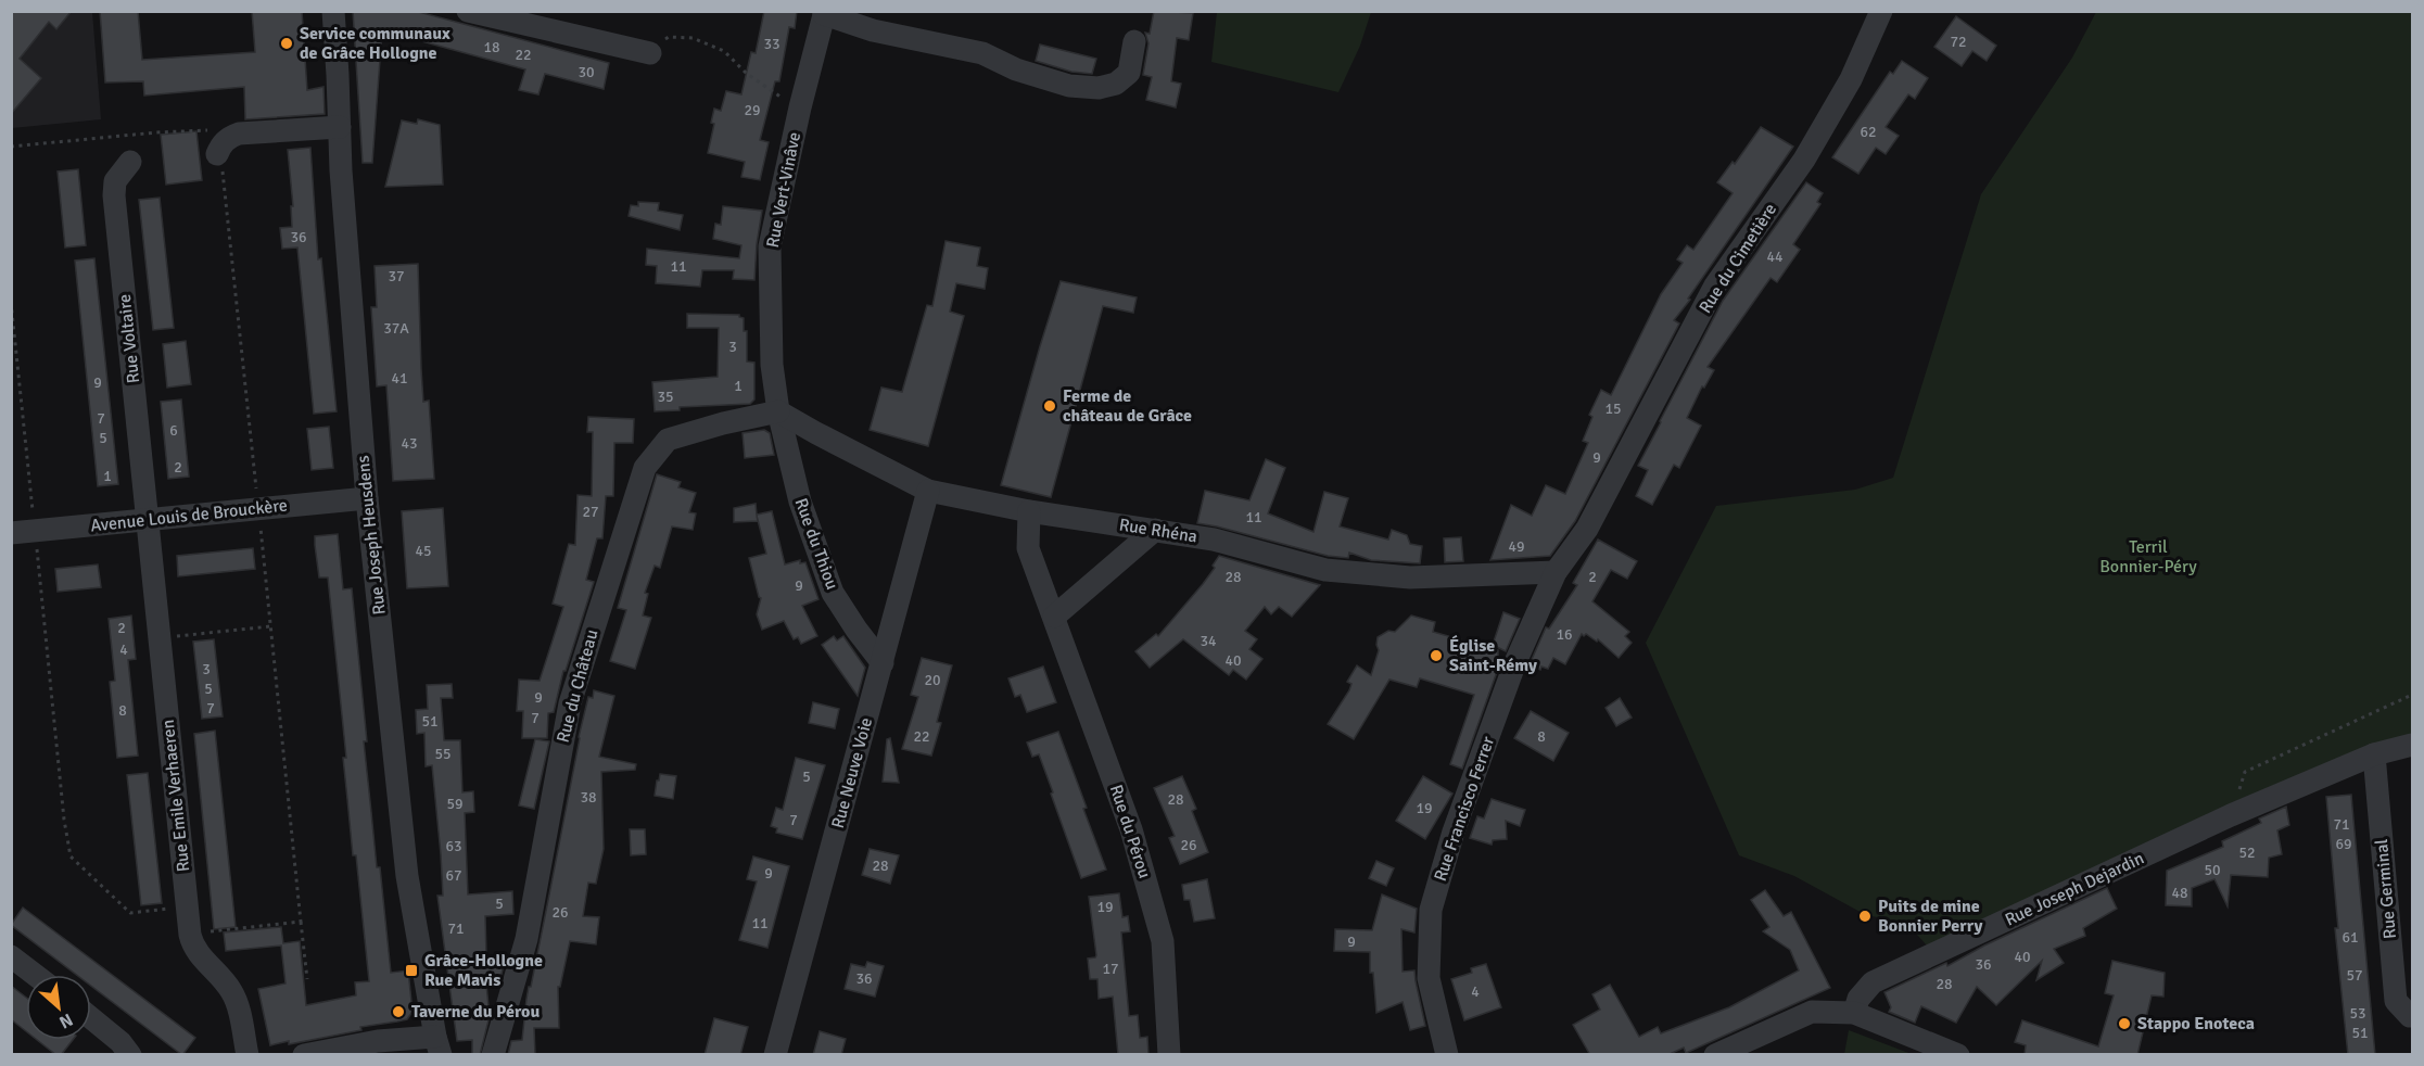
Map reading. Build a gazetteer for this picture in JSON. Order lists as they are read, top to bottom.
{
  "streets": {
    "street": [
      "Rue Vert-Vinâve",
      "Rue du Cimetière",
      "Rue Voltaire",
      "Avenue Louis de Brouckère",
      "Rue Rhéna",
      "Rue Joseph Heusdens",
      "Rue du Thiou",
      "Rue du Château",
      "Rue Neuve Voie",
      "Rue Emile Verhaeren",
      "Rue Francisco Ferrer",
      "Rue du Pérou",
      "Rue Joseph Dejardin",
      "Rue Germinal"
    ]
  },
  "crossings": [
    ["Rue Vert-Vinâve", "Rue Rhéna"],
    ["Rue Vert-Vinâve", "Rue du Thiou"],
    ["Rue Vert-Vinâve", "Rue du Château"],
    ["Rue du Cimetière", "Rue Rhéna"],
    ["Rue du Cimetière", "Rue Francisco Ferrer"],
    ["Rue Voltaire", "Avenue Louis de Brouckère"],
    ["Rue Voltaire", "Rue Emile Verhaeren"],
    ["Avenue Louis de Brouckère", "Rue Joseph Heusdens"],
    ["Avenue Louis de Brouckère", "Rue Emile Verhaeren"],
    ["Rue Rhéna", "Rue du Thiou"],
    ["Rue Rhéna", "Rue du Château"],
    ["Rue Rhéna", "Rue Neuve Voie"],
    ["Rue Rhéna", "Rue Francisco Ferrer"],
    ["Rue Rhéna", "Rue du Pérou"],
    ["Rue du Thiou", "Rue du Château"],
    ["Rue du Thiou", "Rue Neuve Voie"],
    ["Rue Joseph Dejardin", "Rue Germinal"]
  ],
  "parks": ["Terril Bonnier-Péry"],
  "places": {
    "other": [
      "Service communaux de Grâce Hollogne",
      "Ferme de château de Grâce",
      "Église Saint-Rémy",
      "Puits de mine Bonnier Perry",
      "Taverne du Pérou",
      "Stappo Enoteca"
    ],
    "transit": ["Grâce-Hollogne Rue Mavis"]
  },
  "house_numbers": [
    "72",
    "33",
    "18",
    "22",
    "30",
    "29",
    "62",
    "36",
    "44",
    "11",
    "37",
    "37A",
    "3",
    "41",
    "9",
    "1",
    "35",
    "15",
    "7",
    "6",
    "5",
    "43",
    "9",
    "2",
    "1",
    "27",
    "11",
    "49",
    "45",
    "28",
    "2",
    "9",
    "2",
    "16",
    "34",
    "4",
    "40",
    "3",
    "20",
    "5",
    "9",
    "7",
    "8",
    "7",
    "51",
    "22",
    "8",
    "55",
    "5",
    "38",
    "28",
    "59",
    "19",
    "7",
    "71",
    "69",
    "26",
    "63",
    "52",
    "28",
    "50",
    "9",
    "67",
    "48",
    "5",
    "19",
    "26",
    "11",
    "71",
    "61",
    "9",
    "40",
    "36",
    "17",
    "57",
    "36",
    "28",
    "4",
    "53",
    "51"
  ],
  "north": "bottom right"
}
